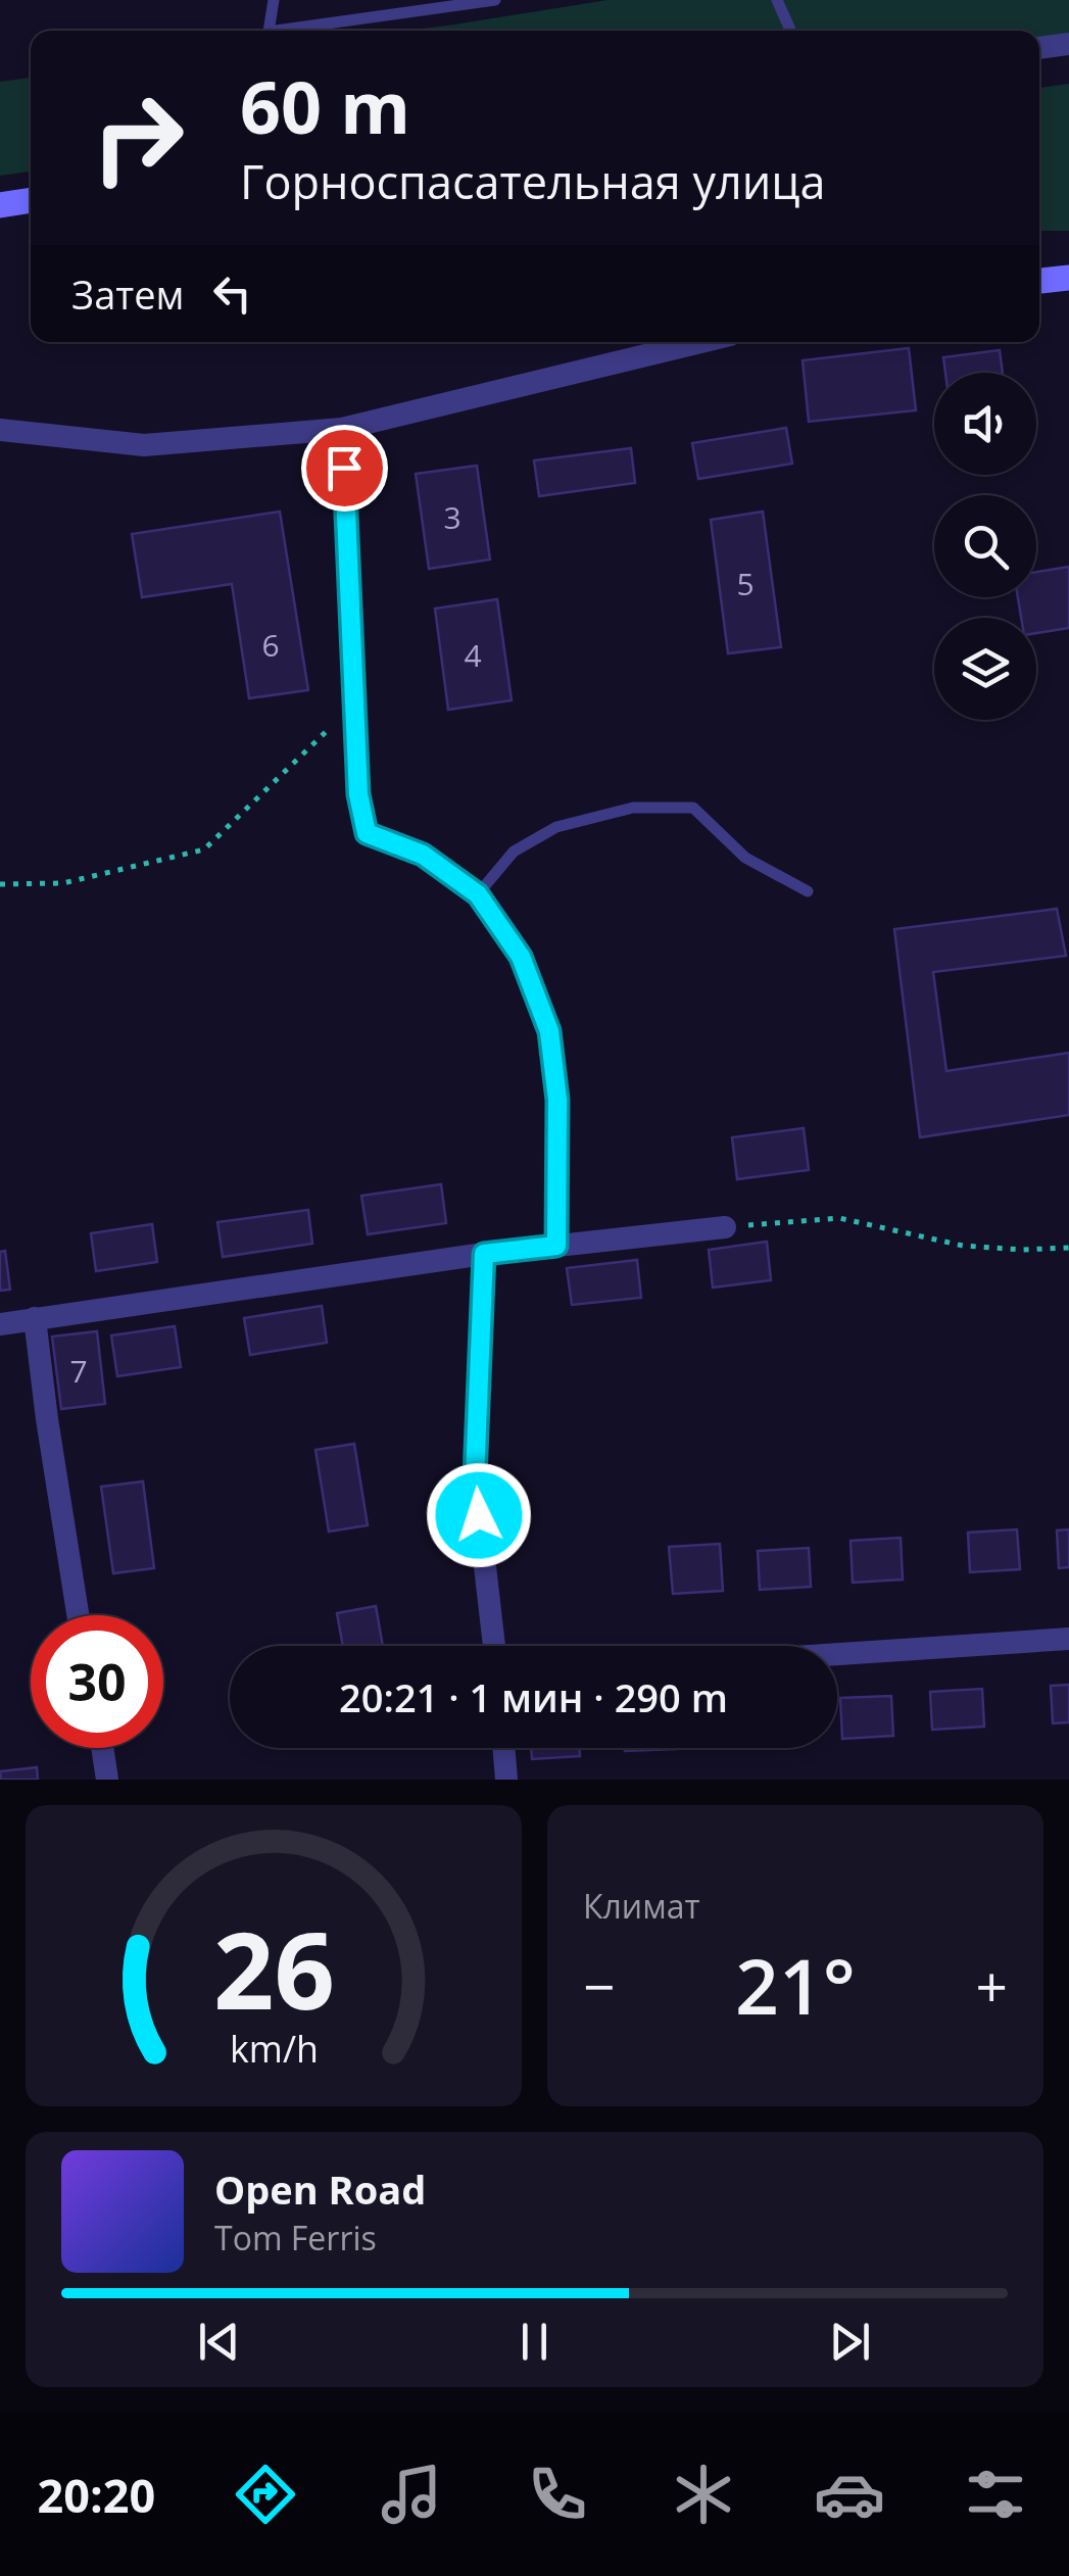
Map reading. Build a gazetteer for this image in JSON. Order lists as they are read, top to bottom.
{
  "house_numbers": [
    "3",
    "5",
    "6",
    "4",
    "7"
  ],
  "page": {
    "turn": ["60 m", "Горноспасательная улица"],
    "then": "Затем",
    "limit": "30",
    "trip": "20:21 · 1 мин · 290 m",
    "tile": "Климат",
    "heat": ["−", "21°", "+"],
    "song": ["Open Road", "Tom Ferris"],
    "tabs": "20:20",
    "gauge": ["26", "km/h"]
  }
}
